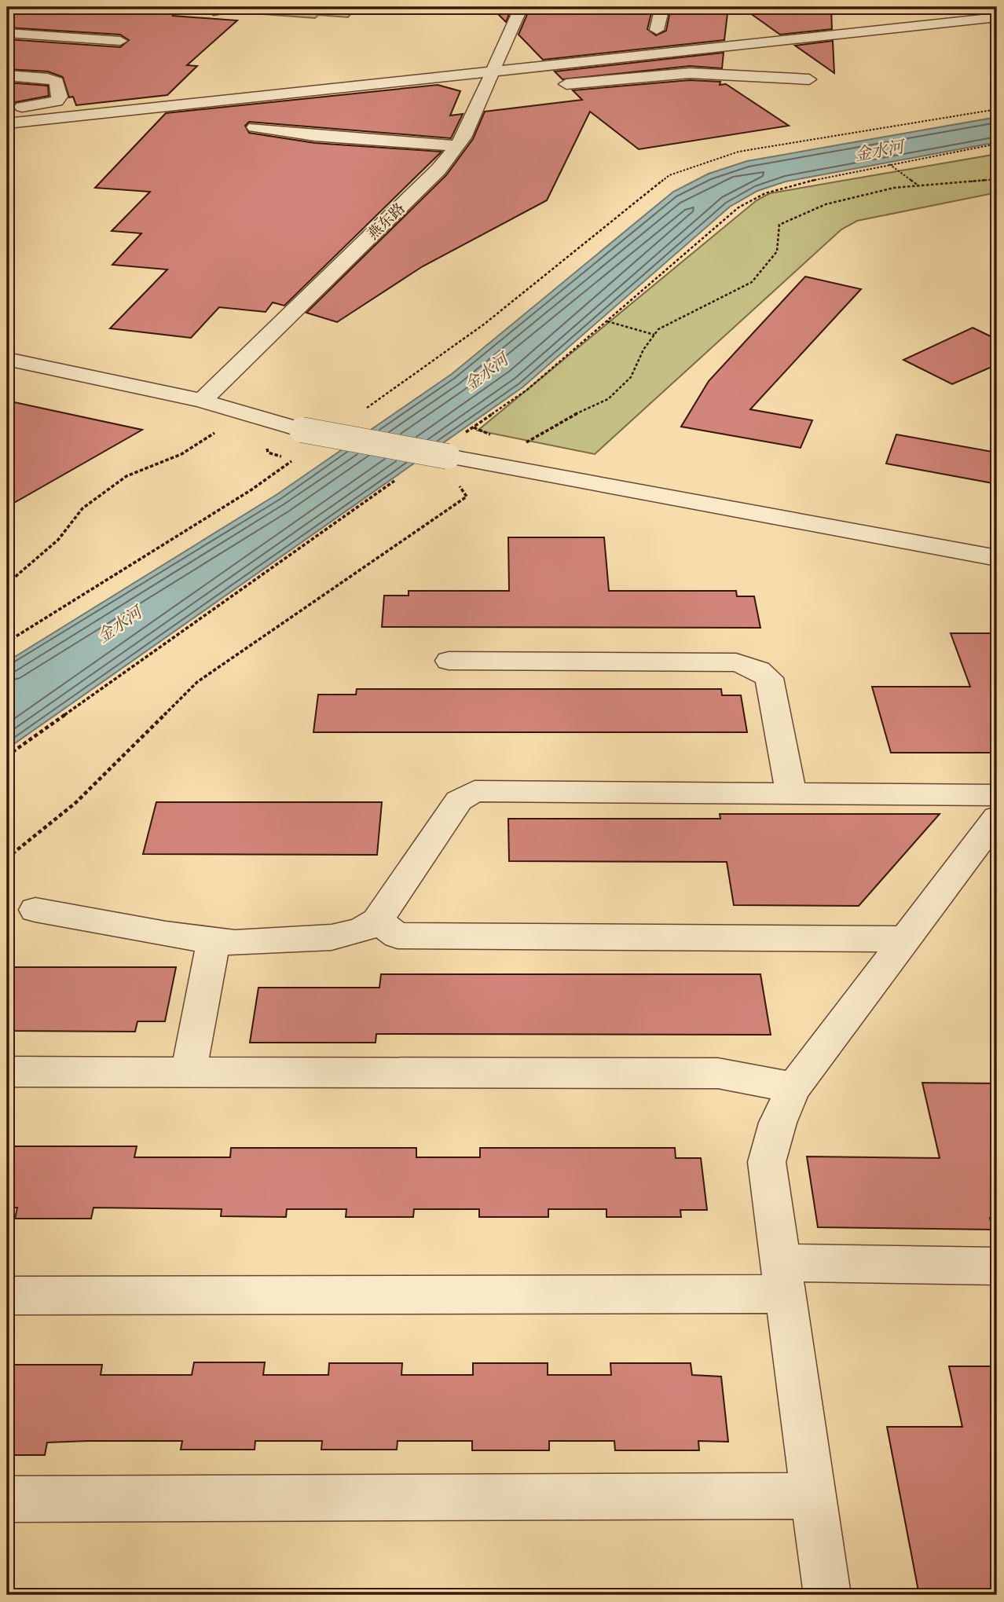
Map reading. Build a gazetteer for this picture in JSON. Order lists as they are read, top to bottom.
{
  "streets": {
    "street": ["燕东路"]
  },
  "water": ["金水河"]
}
